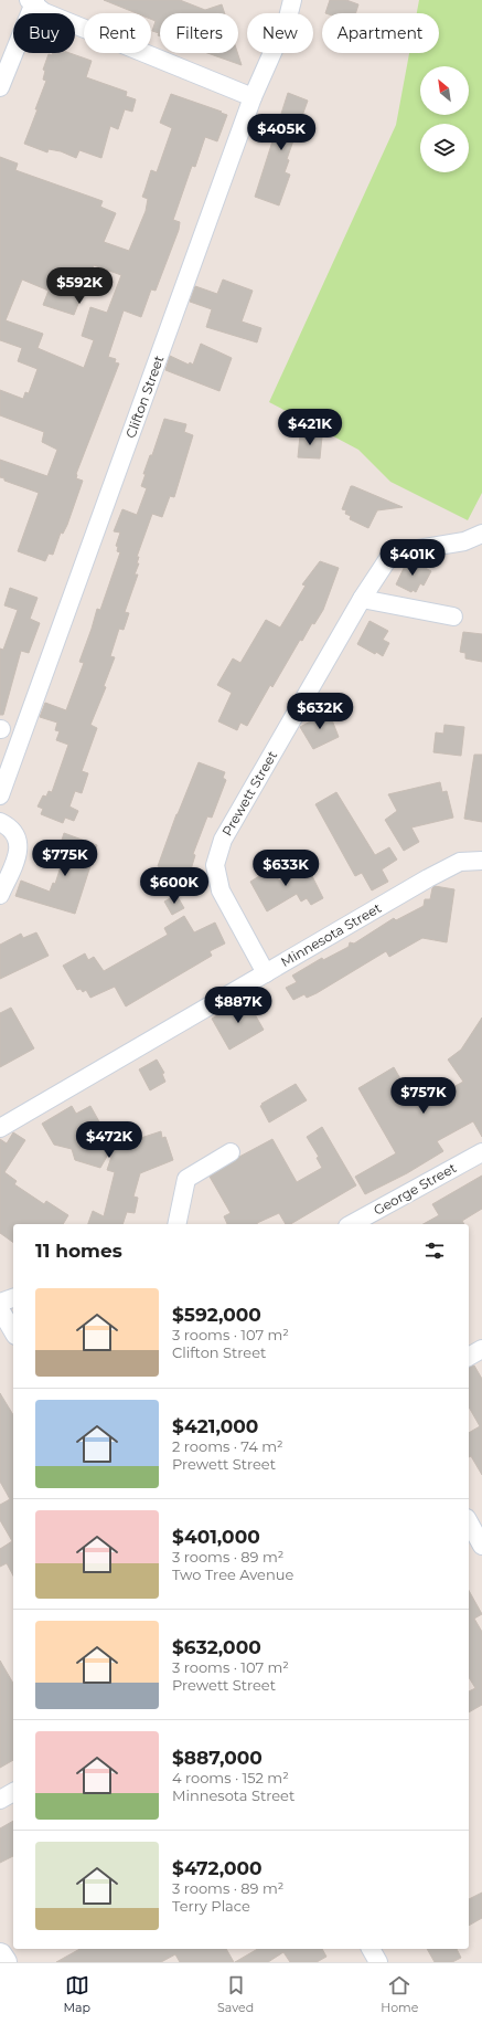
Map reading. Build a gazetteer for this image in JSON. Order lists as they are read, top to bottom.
{
  "streets": {
    "street": [
      "Clifton Street",
      "Prewett Street",
      "Minnesota Street",
      "George Street"
    ]
  },
  "crossings": [
    ["Prewett Street", "Minnesota Street"]
  ],
  "north": "top left",
  "page": {
    "chip": [
      "Buy",
      "Rent",
      "Filters",
      "New",
      "Apartment"
    ],
    "price": [
      "$405K",
      "$592K",
      "$421K",
      "$401K",
      "$632K",
      "$775K",
      "$633K",
      "$600K",
      "$887K",
      "$757K",
      "$472K"
    ],
    "heading": "11 homes",
    "list": [
      {
        "name": "$592,000",
        "note": "3 rooms · 107 m² · Clifton Street"
      },
      {
        "name": "$421,000",
        "note": "2 rooms · 74 m² · Prewett Street"
      },
      {
        "name": "$401,000",
        "note": "3 rooms · 89 m² · Two Tree Avenue"
      },
      {
        "name": "$632,000",
        "note": "3 rooms · 107 m² · Prewett Street"
      },
      {
        "name": "$887,000",
        "note": "4 rooms · 152 m² · Minnesota Street"
      },
      {
        "name": "$472,000",
        "note": "3 rooms · 89 m² · Terry Place"
      }
    ],
    "tabs": ["Map", "Saved", "Home"]
  }
}
